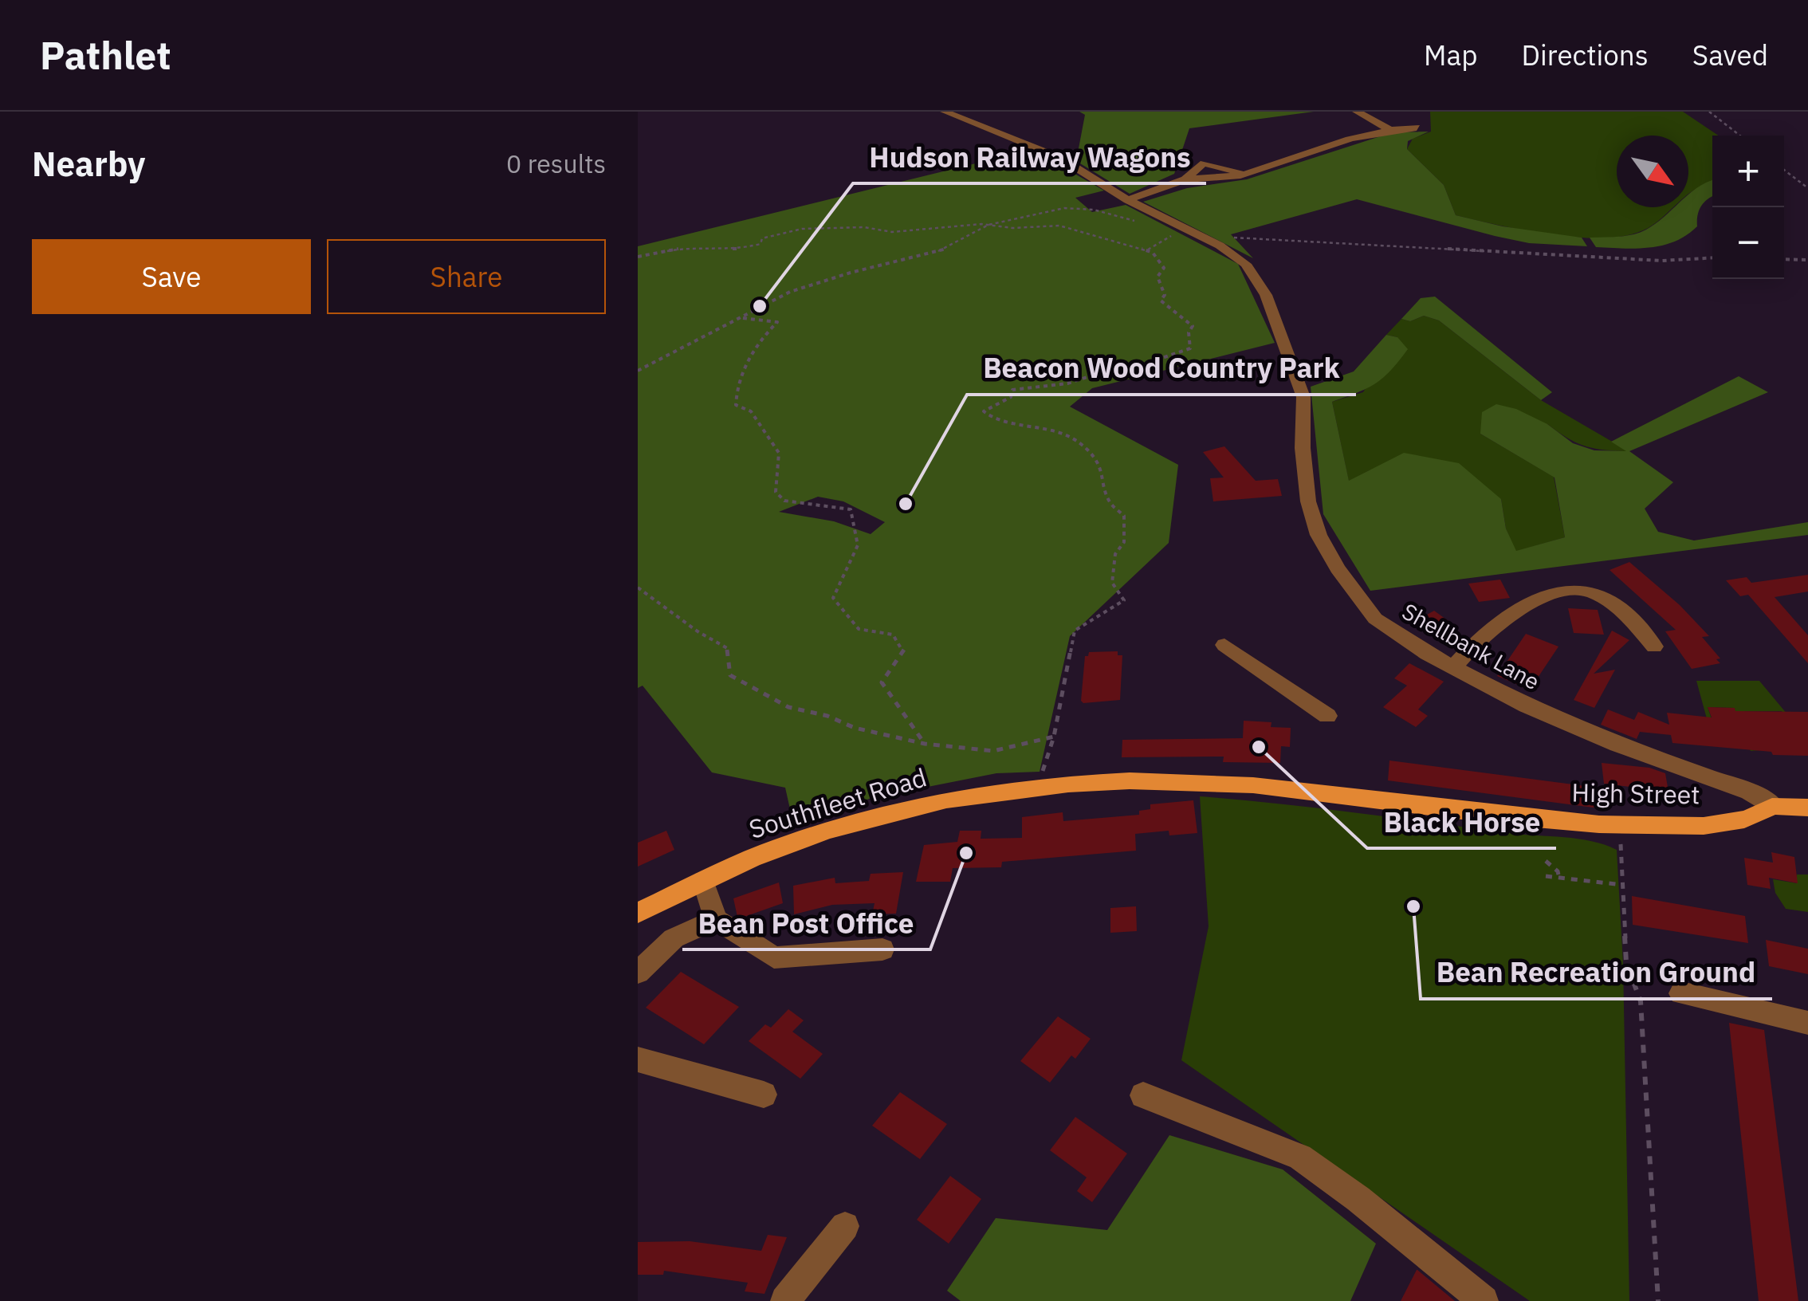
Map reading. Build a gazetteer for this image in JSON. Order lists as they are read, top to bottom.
{
  "streets": {
    "main road": ["High Street", "Southfleet Road"],
    "street": ["Shellbank Lane"]
  },
  "crossings": [
    ["Shellbank Lane", "High Street"],
    ["High Street", "Southfleet Road"]
  ],
  "places": [
    "Hudson Railway Wagons",
    "Beacon Wood Country Park",
    "Black Horse",
    "Bean Post Office",
    "Bean Recreation Ground"
  ],
  "north": "bottom right",
  "page": {
    "header": "Pathlet",
    "nav": ["Map", "Directions", "Saved"],
    "heading": ["Nearby", "0 results"],
    "map_buttons": ["+", "−"],
    "buttons": ["Save", "Share"]
  }
}
